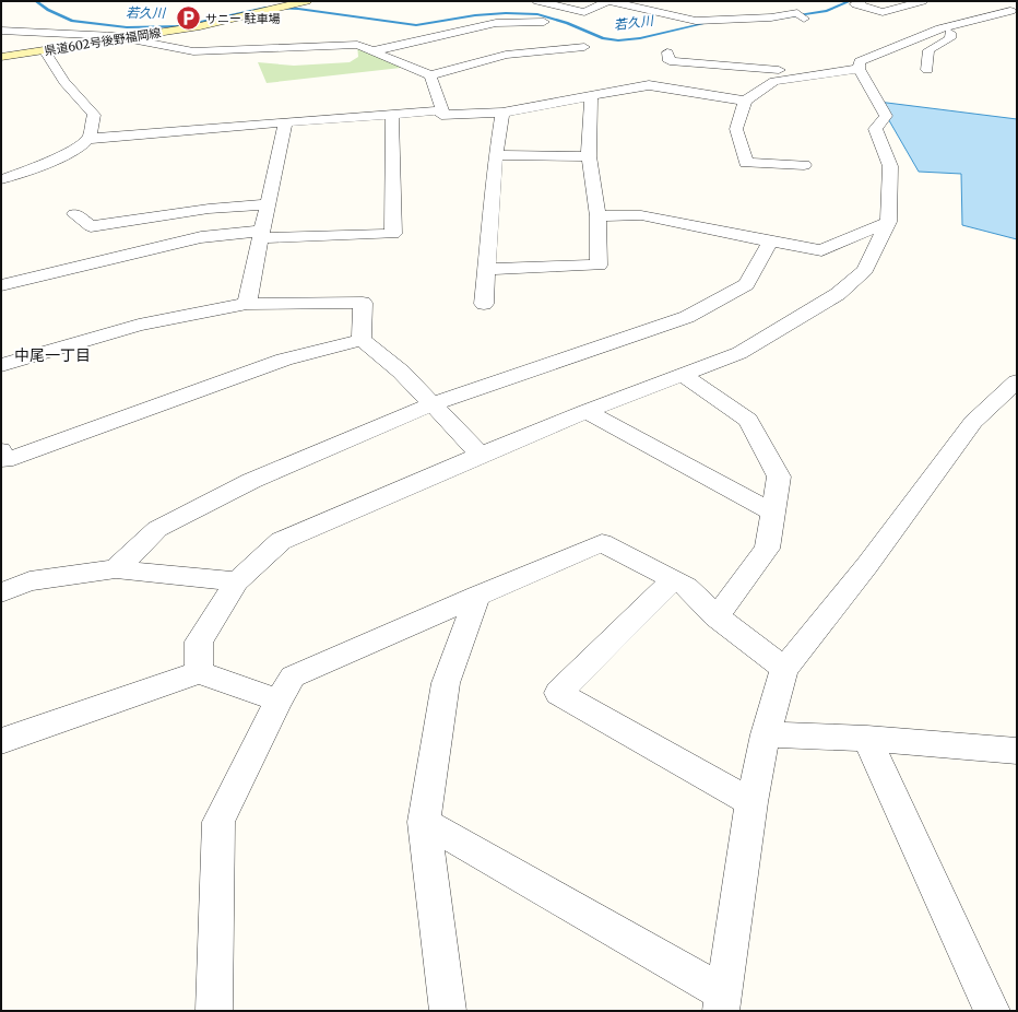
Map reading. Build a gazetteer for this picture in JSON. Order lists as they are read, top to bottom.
{
  "streets": {
    "main road": ["県道602号後野福岡線"]
  },
  "districts": ["中尾一丁目"],
  "water": ["若久川"],
  "places": {
    "parking": ["サニー 駐車場"]
  }
}
